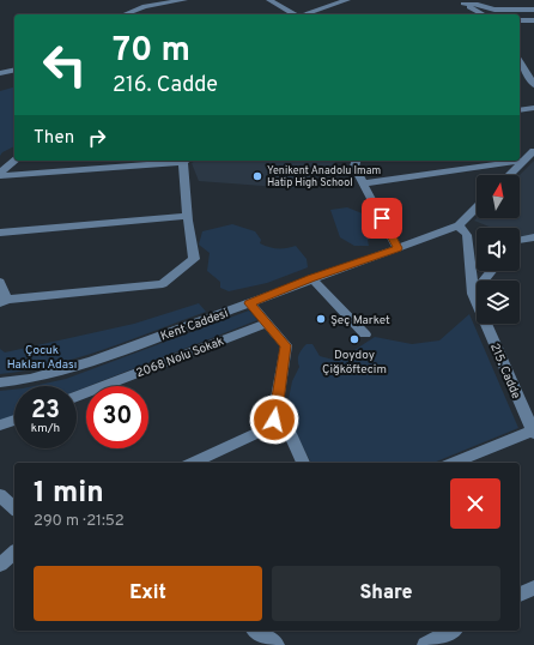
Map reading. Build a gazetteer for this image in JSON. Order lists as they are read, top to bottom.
{
  "streets": {
    "street": ["Kent Caddesi", "2068 Nolu Sokak", "215. Cadde"]
  },
  "crossings": [
    ["Kent Caddesi", "215. Cadde"]
  ],
  "parks": ["Çocuk Hakları Adası"],
  "places": ["Yenikent Anadolu Imam Hatip High School", "Şeç Market", "Doydoy Çiğköftecim"],
  "north": "top",
  "page": {
    "turn": ["70 m", "216. Cadde"],
    "then": "Then",
    "speed": "23 km/h",
    "limit": "30",
    "heading": ["1 min", "290 m · 21:52"],
    "buttons": ["Exit", "Share"]
  }
}
